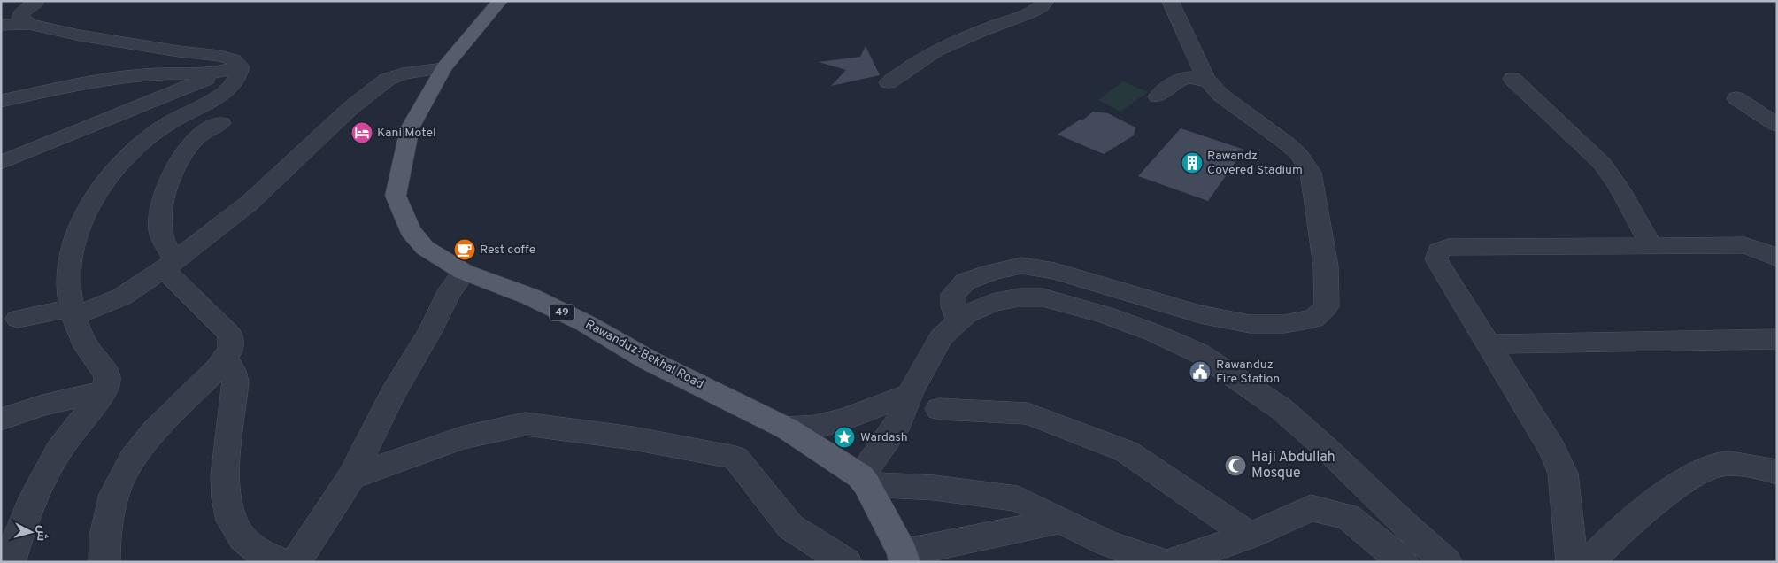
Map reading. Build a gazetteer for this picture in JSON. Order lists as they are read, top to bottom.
{
  "streets": {
    "main road": ["49", "Rawanduz-Bekhal Road"]
  },
  "places": {
    "hotel": ["Kani Motel"],
    "building": ["Rawandz Covered Stadium"],
    "cafe": ["Rest coffe"],
    "public building": ["Rawanduz Fire Station"],
    "place": ["Wardash"],
    "mosque": ["Haji Abdullah Mosque"]
  },
  "north": "right"
}
